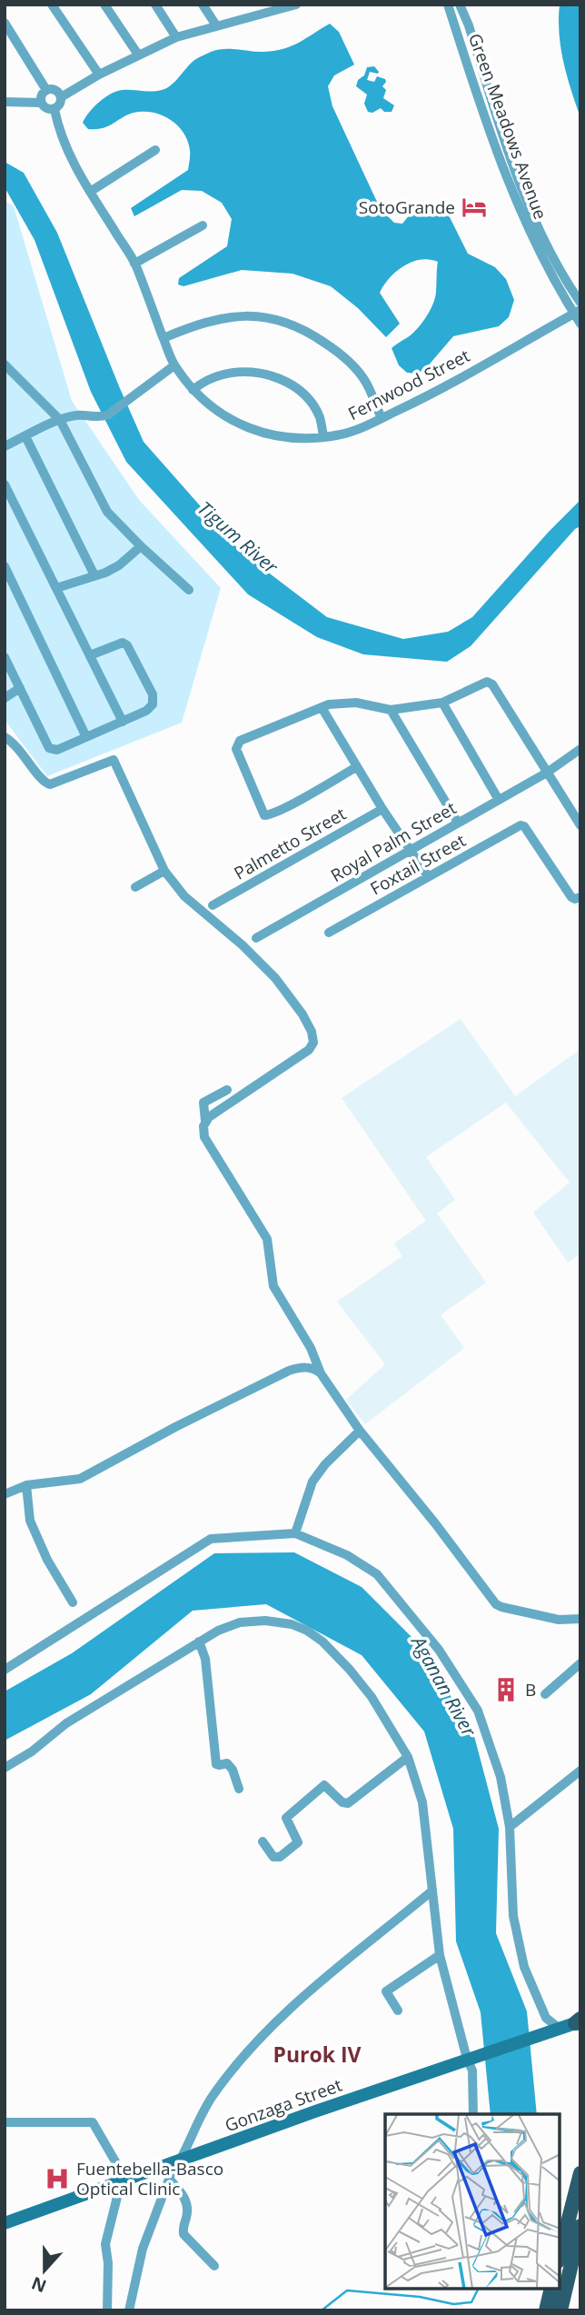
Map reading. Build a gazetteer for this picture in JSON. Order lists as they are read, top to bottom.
{
  "streets": {
    "main road": ["Gonzaga Street"],
    "street": [
      "Green Meadows Avenue",
      "Fernwood Street",
      "Royal Palm Street",
      "Palmetto Street",
      "Foxtail Street"
    ]
  },
  "crossings": [
    ["Green Meadows Avenue", "Fernwood Street"]
  ],
  "districts": ["Purok IV"],
  "water": ["Tigum River", "Aganan River"],
  "places": {
    "hotel": ["SotoGrande"],
    "building": ["B"],
    "hospital": ["Fuentebella-Basco Optical Clinic"]
  },
  "north": "bottom"
}
